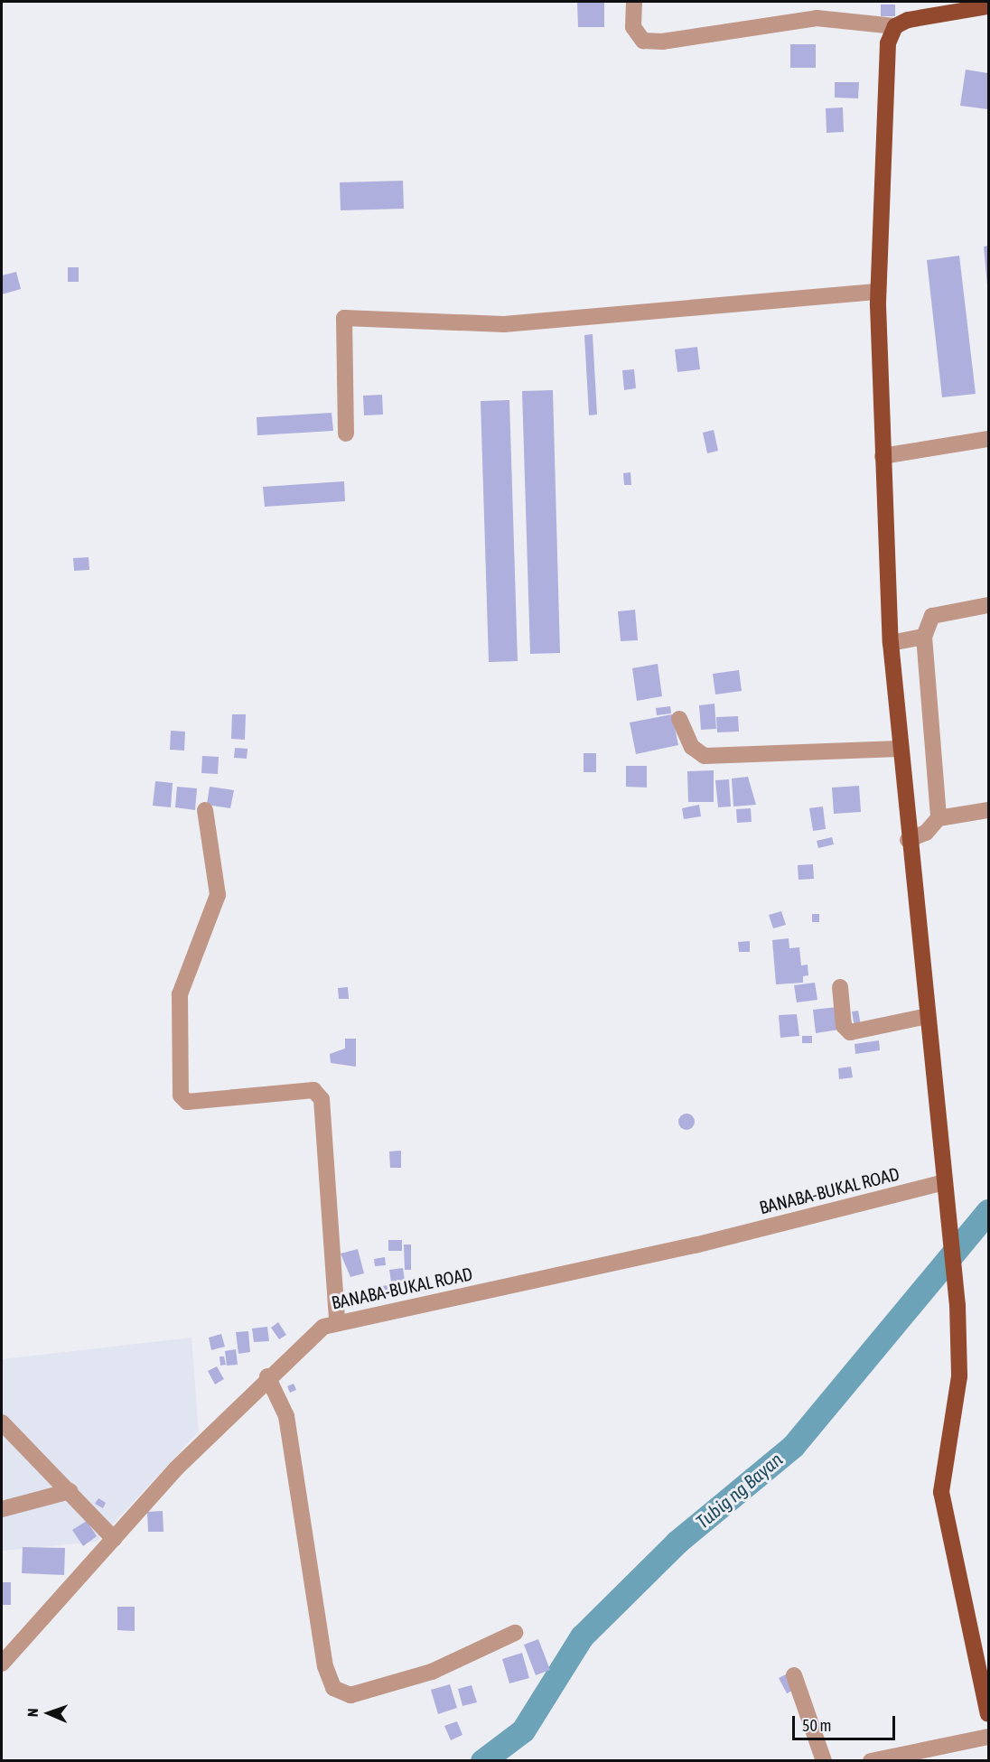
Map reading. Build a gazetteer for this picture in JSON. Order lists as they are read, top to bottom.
{
  "streets": {
    "street": ["BANABA-BUKAL ROAD"]
  },
  "water": ["Tubig ng Bayan"],
  "scale_bar": "50 m",
  "north": "left"
}
